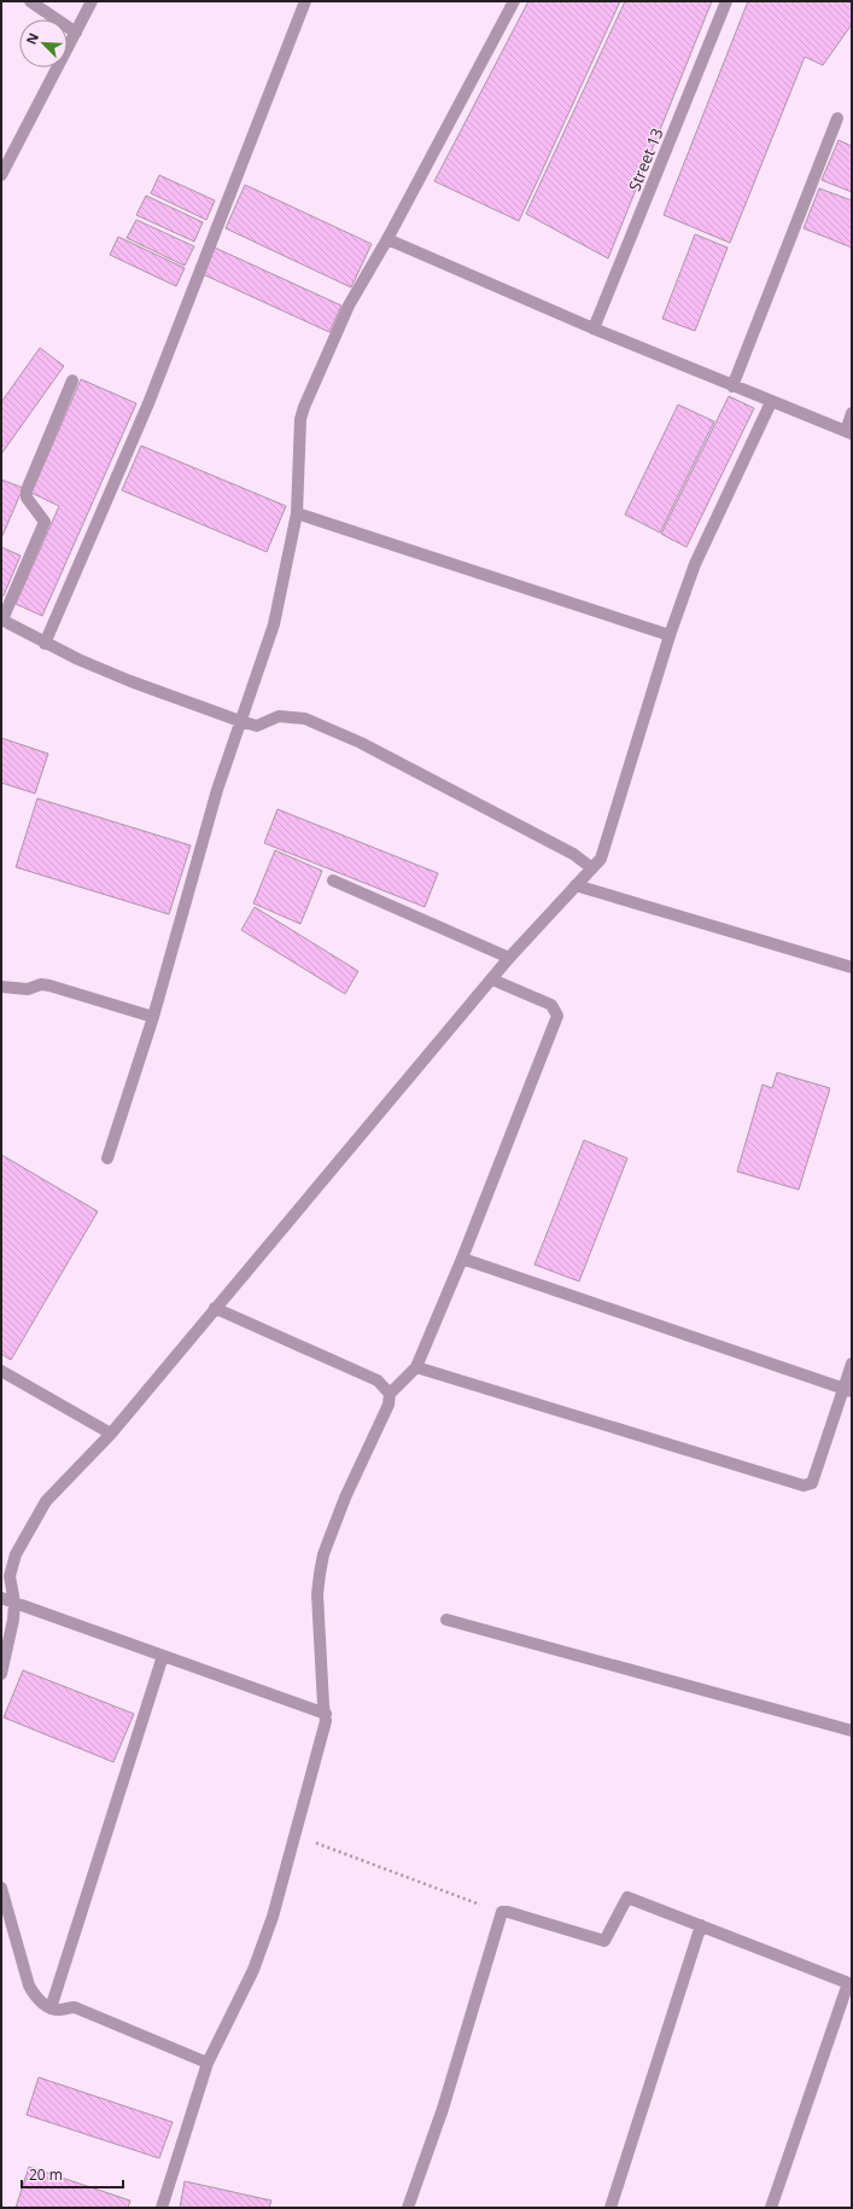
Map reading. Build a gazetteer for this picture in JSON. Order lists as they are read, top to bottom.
{
  "streets": {
    "street": ["Street 13"]
  },
  "scale_bar": "20 m",
  "north": "top left"
}
